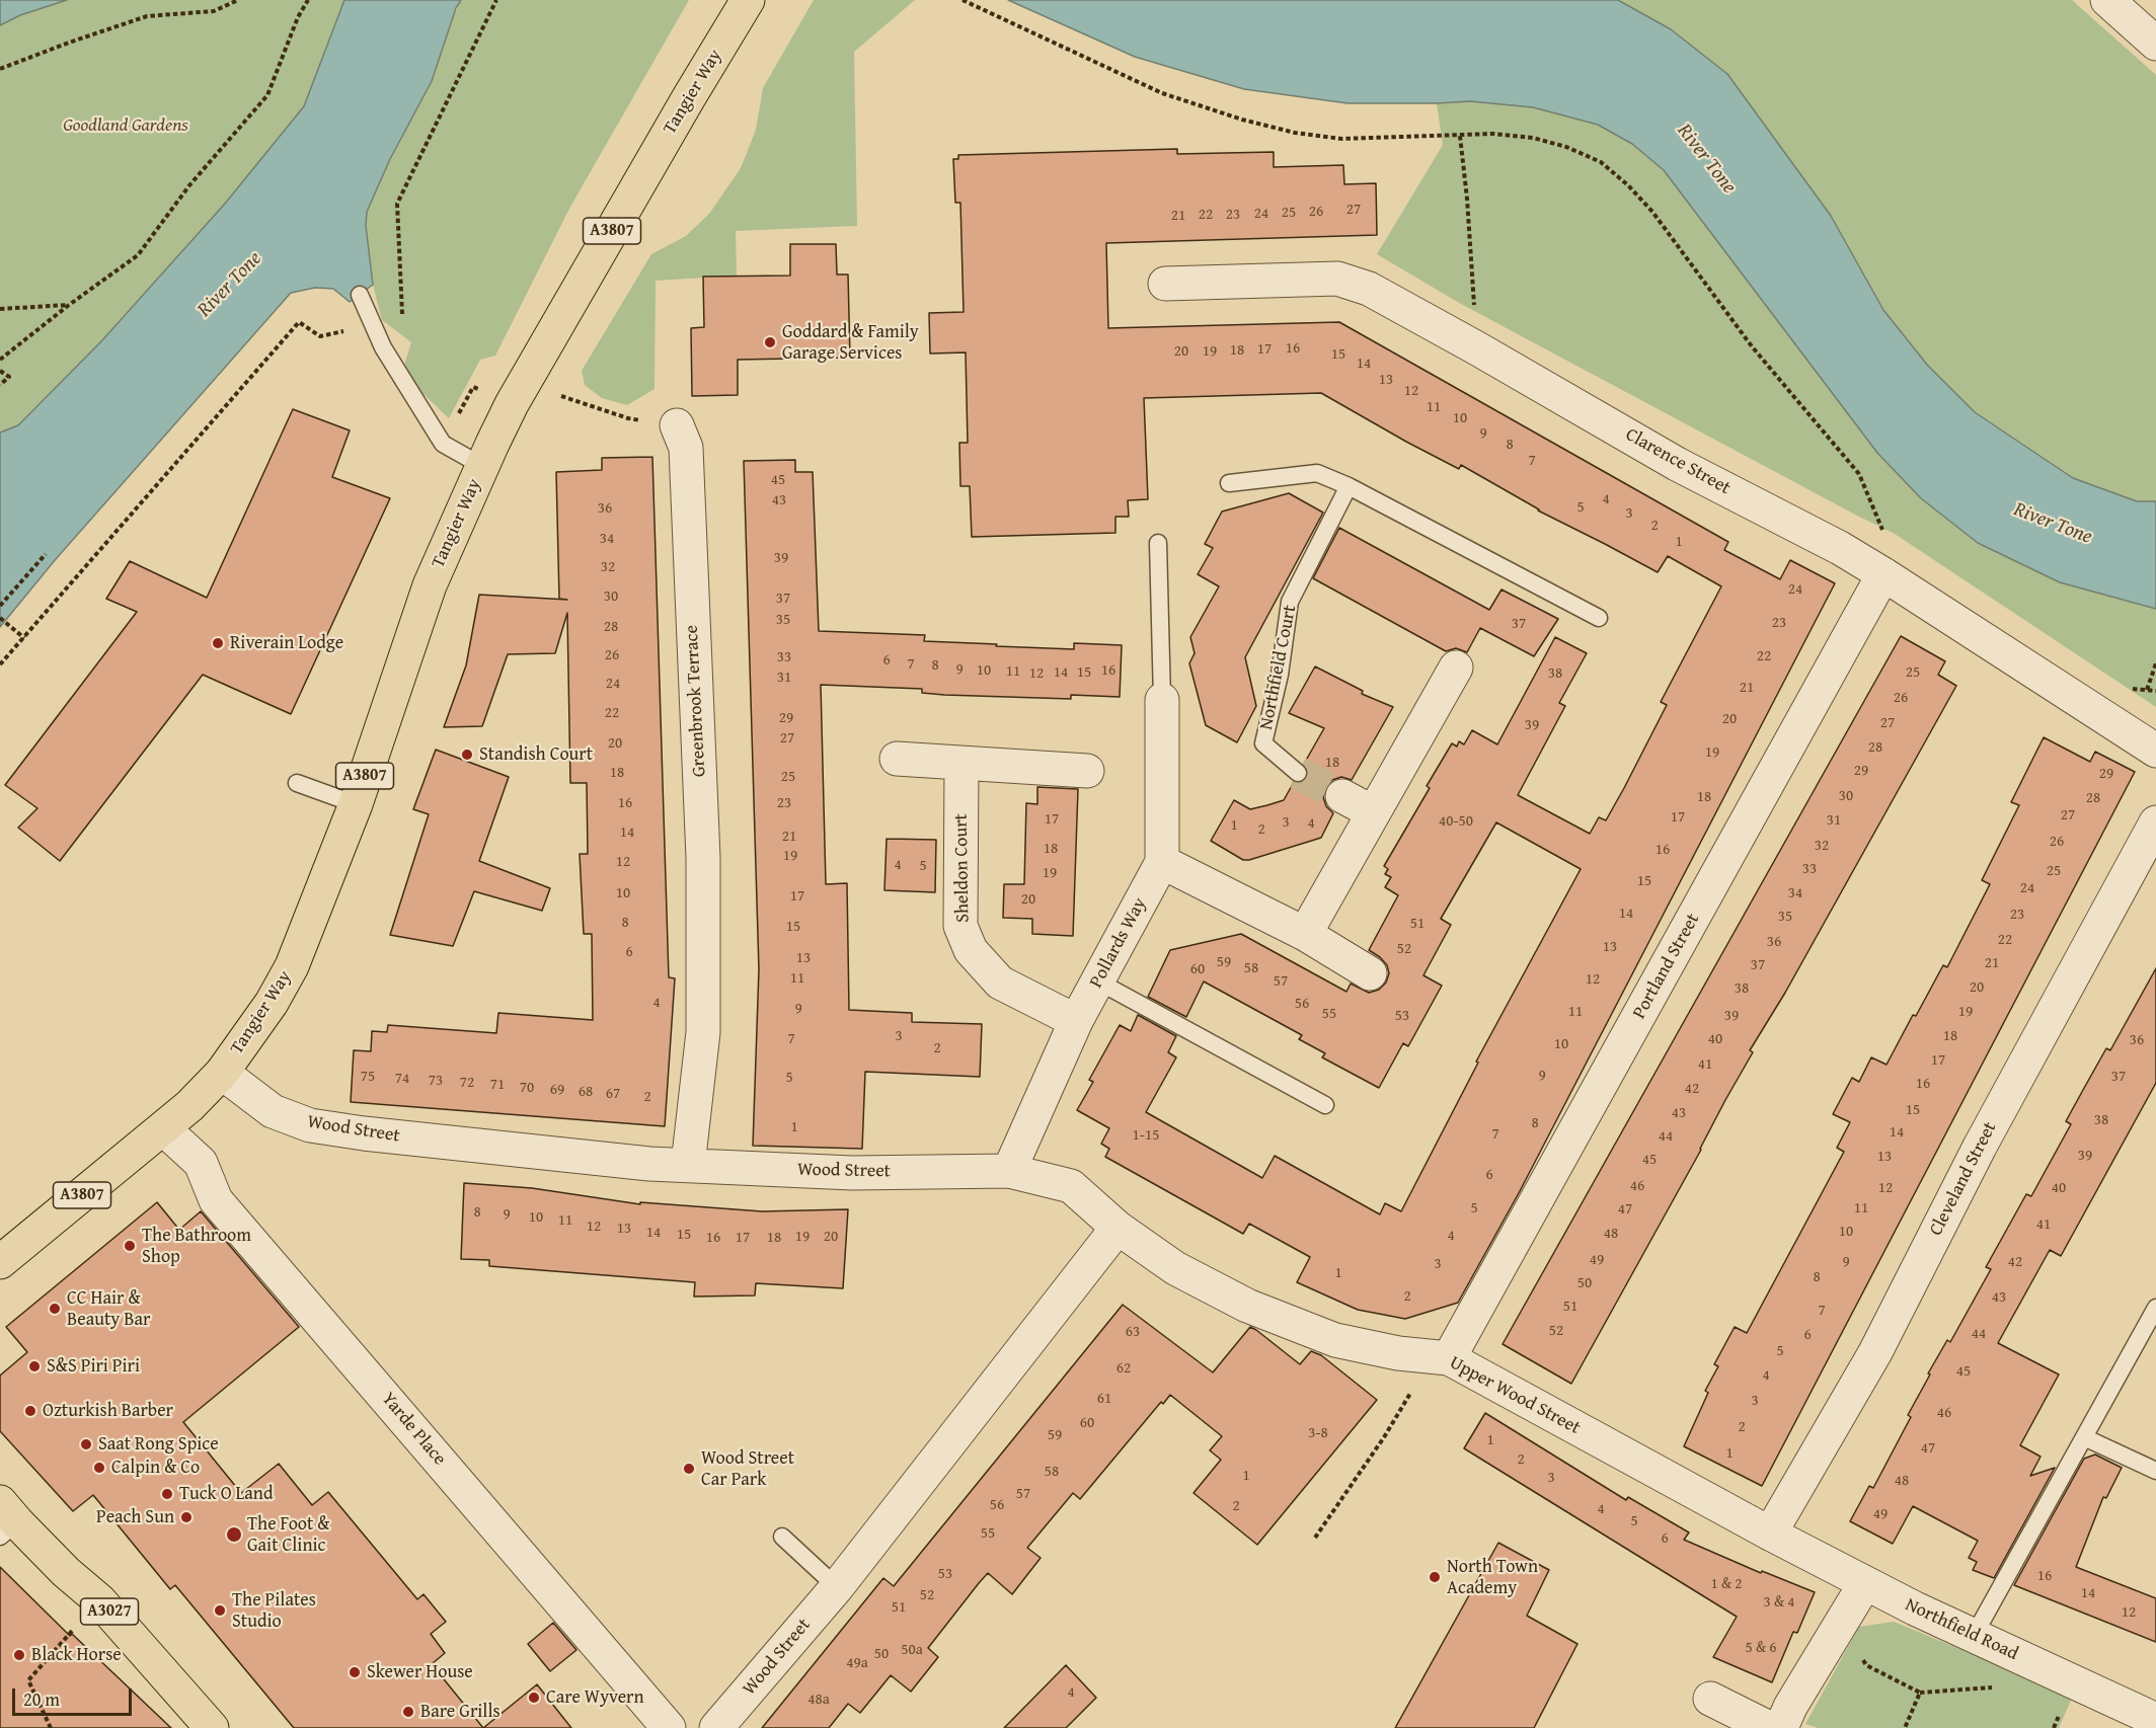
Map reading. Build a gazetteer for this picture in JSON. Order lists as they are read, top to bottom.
{
  "streets": {
    "main road": ["Tangier Way", "A3807", "A3027"],
    "street": [
      "Clarence Street",
      "Greenbrook Terrace",
      "Sheldon Court",
      "Pollards Way",
      "Portland Street",
      "Wood Street",
      "Cleveland Street",
      "Upper Wood Street",
      "Yarde Place",
      "Northfield Road"
    ],
    "lane": ["Northfield Court"]
  },
  "crossings": [
    ["Tangier Way", "A3807"],
    ["Tangier Way", "Wood Street"],
    ["A3807", "Wood Street"],
    ["A3807", "Yarde Place"],
    ["Clarence Street", "Portland Street"],
    ["Greenbrook Terrace", "Wood Street"],
    ["Sheldon Court", "Pollards Way"],
    ["Pollards Way", "Wood Street"],
    ["Portland Street", "Upper Wood Street"],
    ["Wood Street", "Upper Wood Street"],
    ["Cleveland Street", "Upper Wood Street"],
    ["Cleveland Street", "Northfield Road"],
    ["Upper Wood Street", "Northfield Road"]
  ],
  "water": ["River Tone"],
  "parks": ["Goodland Gardens"],
  "places": [
    "Goddard & Family Garage Services",
    "Riverain Lodge",
    "Standish Court",
    "The Bathroom Shop",
    "CC Hair & Beauty Bar",
    "S&S Piri Piri",
    "Ozturkish Barber",
    "Saat Rong Spice",
    "Calpin & Co",
    "Wood Street Car Park",
    "Tuck O Land",
    "Peach Sun",
    "The Foot & Gait Clinic",
    "North Town Academy",
    "The Pilates Studio",
    "Black Horse",
    "Skewer House",
    "Care Wyvern",
    "Bare Grills"
  ],
  "house_numbers": [
    "27",
    "26",
    "25",
    "24",
    "22",
    "23",
    "21",
    "16",
    "17",
    "18",
    "20",
    "19",
    "15",
    "14",
    "13",
    "12",
    "11",
    "10",
    "9",
    "8",
    "7",
    "45",
    "4",
    "43",
    "5",
    "36",
    "3",
    "2",
    "34",
    "1",
    "39",
    "32",
    "24",
    "30",
    "37",
    "35",
    "23",
    "37",
    "28",
    "26",
    "22",
    "33",
    "6",
    "7",
    "8",
    "9",
    "10",
    "16",
    "11",
    "14",
    "15",
    "25",
    "12",
    "38",
    "31",
    "24",
    "21",
    "26",
    "22",
    "29",
    "20",
    "27",
    "39",
    "27",
    "20",
    "28",
    "19",
    "18",
    "29",
    "18",
    "29",
    "25",
    "30",
    "18",
    "28",
    "16",
    "23",
    "27",
    "17",
    "17",
    "31",
    "40-50",
    "3",
    "4",
    "1",
    "2",
    "14",
    "21",
    "26",
    "32",
    "18",
    "16",
    "19",
    "12",
    "4",
    "5",
    "33",
    "25",
    "19",
    "15",
    "24",
    "10",
    "34",
    "17",
    "20",
    "14",
    "23",
    "35",
    "8",
    "51",
    "15",
    "22",
    "36",
    "13",
    "52",
    "6",
    "13",
    "59",
    "21",
    "37",
    "58",
    "60",
    "11",
    "12",
    "57",
    "20",
    "38",
    "4",
    "56",
    "9",
    "11",
    "19",
    "55",
    "53",
    "39",
    "3",
    "18",
    "7",
    "40",
    "36",
    "10",
    "2",
    "17",
    "41",
    "9",
    "75",
    "37",
    "5",
    "74",
    "73",
    "72",
    "16",
    "71",
    "70",
    "42",
    "69",
    "68",
    "67",
    "2",
    "15",
    "43",
    "38",
    "8",
    "1",
    "14",
    "7",
    "1-15",
    "44",
    "39",
    "13",
    "45",
    "6",
    "46",
    "12",
    "40",
    "5",
    "11",
    "47",
    "8",
    "9",
    "10",
    "11",
    "41",
    "12",
    "13",
    "10",
    "14",
    "48",
    "15",
    "4",
    "19",
    "20",
    "16",
    "17",
    "18",
    "49",
    "9",
    "42",
    "3",
    "1",
    "8",
    "50",
    "2",
    "43",
    "51",
    "7",
    "52",
    "63",
    "44",
    "6",
    "5",
    "62",
    "45",
    "4",
    "61",
    "3",
    "46",
    "60",
    "2",
    "3-8",
    "59",
    "1",
    "47",
    "1",
    "2",
    "58",
    "1",
    "3",
    "48",
    "57",
    "56",
    "2",
    "4",
    "49",
    "5",
    "55",
    "6",
    "53",
    "16",
    "1 & 2",
    "14",
    "52",
    "3 & 4",
    "51",
    "12",
    "5 & 6",
    "50a",
    "50",
    "49a",
    "4",
    "48a"
  ],
  "scale_bar": "20 m"
}
